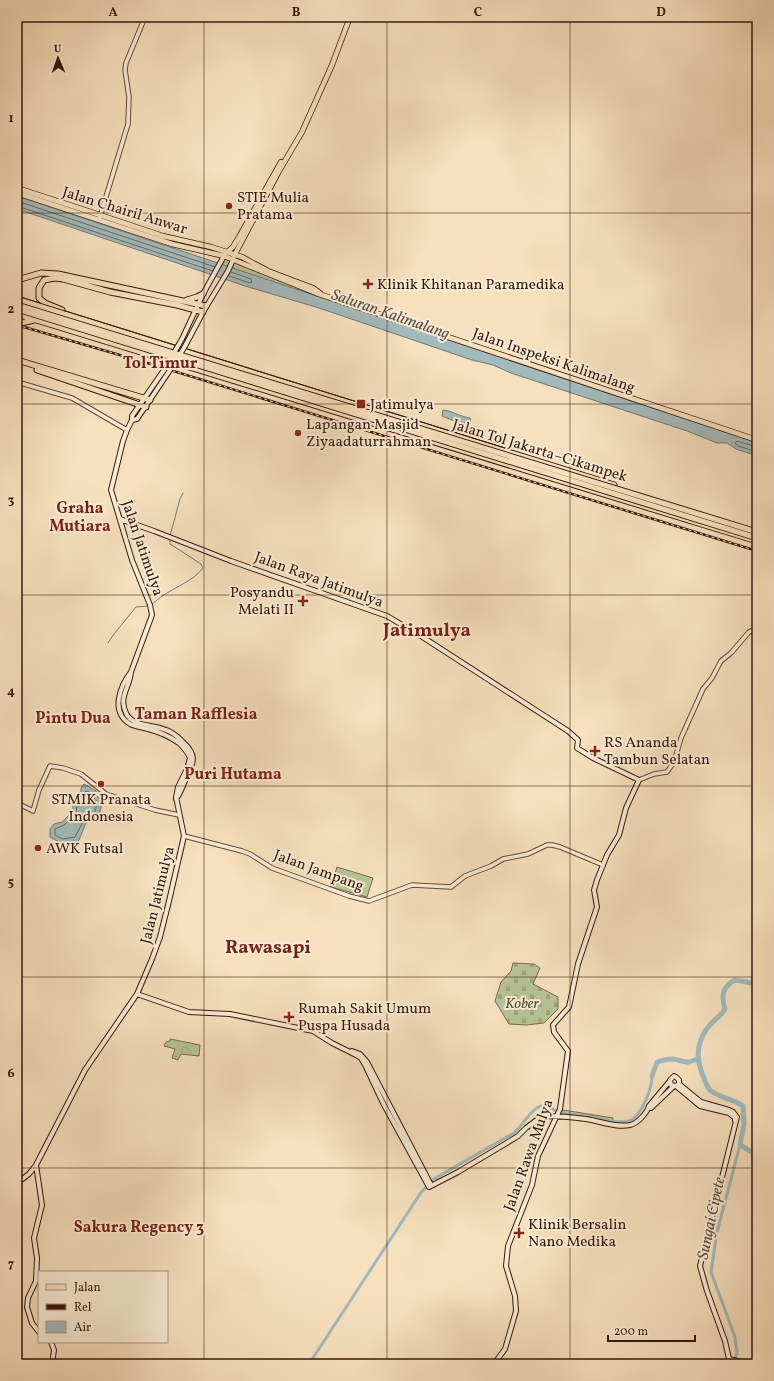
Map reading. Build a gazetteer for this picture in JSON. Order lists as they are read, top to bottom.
{
  "streets": {
    "highway": ["Jalan Tol Jakarta–Cikampek"],
    "main road": [
      "Jalan Chairil Anwar",
      "Jalan Inspeksi Kalimalang",
      "Jalan Jatimulya",
      "Jalan Raya Jatimulya",
      "Jalan Rawa Mulya"
    ],
    "street": ["Jalan Jampang"]
  },
  "crossings": [
    ["Jalan Chairil Anwar", "Jalan Inspeksi Kalimalang"],
    ["Jalan Chairil Anwar", "Jalan Jatimulya"],
    ["Jalan Inspeksi Kalimalang", "Jalan Jatimulya"],
    ["Jalan Jatimulya", "Jalan Raya Jatimulya"],
    ["Jalan Jatimulya", "Jalan Jampang"],
    ["Jalan Raya Jatimulya", "Jalan Rawa Mulya"],
    ["Jalan Jampang", "Jalan Rawa Mulya"]
  ],
  "districts": [
    "Tol Timur",
    "Graha Mutiara",
    "Jatimulya",
    "Taman Rafflesia",
    "Pintu Dua",
    "Puri Hutama",
    "Rawasapi",
    "Sakura Regency 3"
  ],
  "water": ["Saluran Kalimalang", "Sungai Cipete"],
  "parks": ["Kober"],
  "places": {
    "other": [
      "STIE Mulia Pratama",
      "Lapangan Masjid Ziyaadaturrahman",
      "STMIK Pranata Indonesia",
      "AWK Futsal"
    ],
    "health": [
      "Klinik Khitanan Paramedika",
      "Posyandu Melati II",
      "RS Ananda Tambun Selatan",
      "Rumah Sakit Umum Puspa Husada",
      "Klinik Bersalin Nano Medika"
    ],
    "transit": ["Jatimulya"]
  },
  "legend": ["Jalan", "Rel", "Air"],
  "scale_bar": "200 m",
  "north": "top",
  "grid": {
    "columns": [
      "A",
      "B",
      "C",
      "D"
    ],
    "rows": [
      "1",
      "2",
      "3",
      "4",
      "5",
      "6",
      "7"
    ]
  }
}
